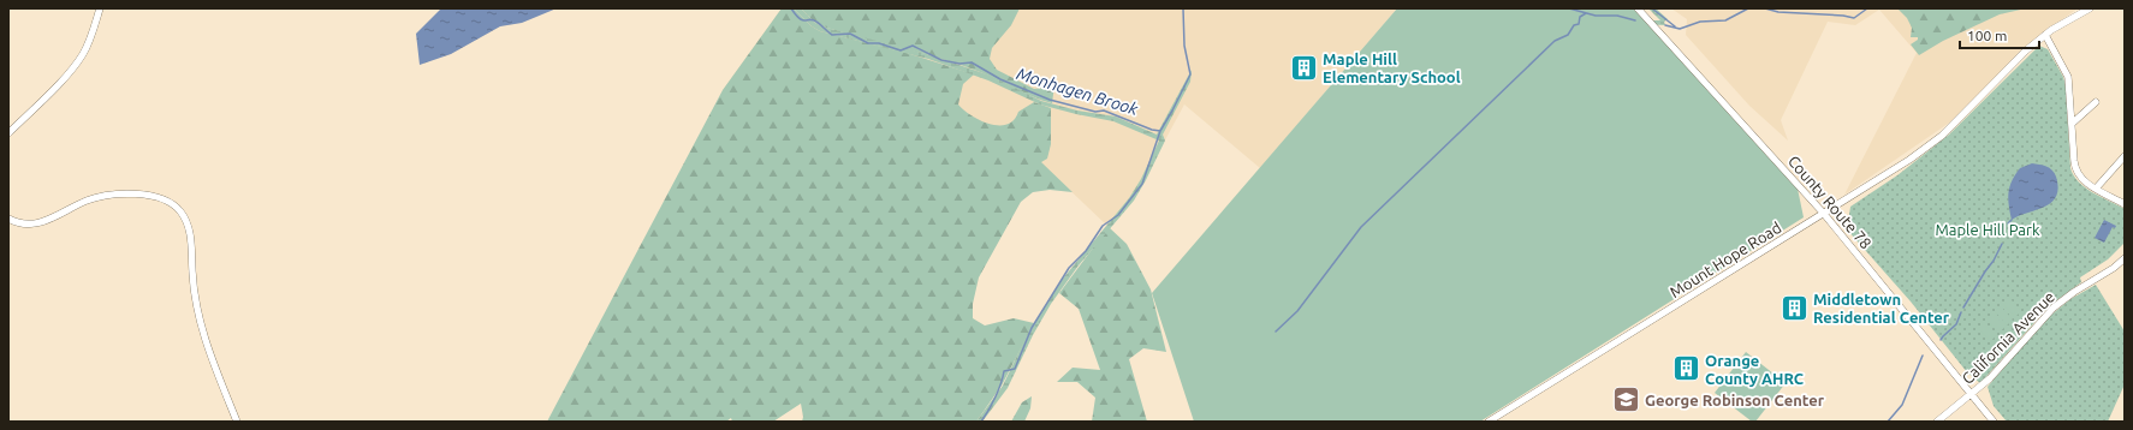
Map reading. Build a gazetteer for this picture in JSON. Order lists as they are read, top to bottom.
{
  "streets": {
    "street": ["County Route 78", "Mount Hope Road", "California Avenue"]
  },
  "crossings": [
    ["County Route 78", "Mount Hope Road"],
    ["County Route 78", "California Avenue"]
  ],
  "water": ["Monhagen Brook"],
  "parks": ["Maple Hill Park"],
  "places": {
    "building": ["Maple Hill Elementary School", "Middletown Residential Center", "Orange County AHRC"],
    "school or university": ["George Robinson Center"]
  },
  "scale_bar": "100 m"
}
